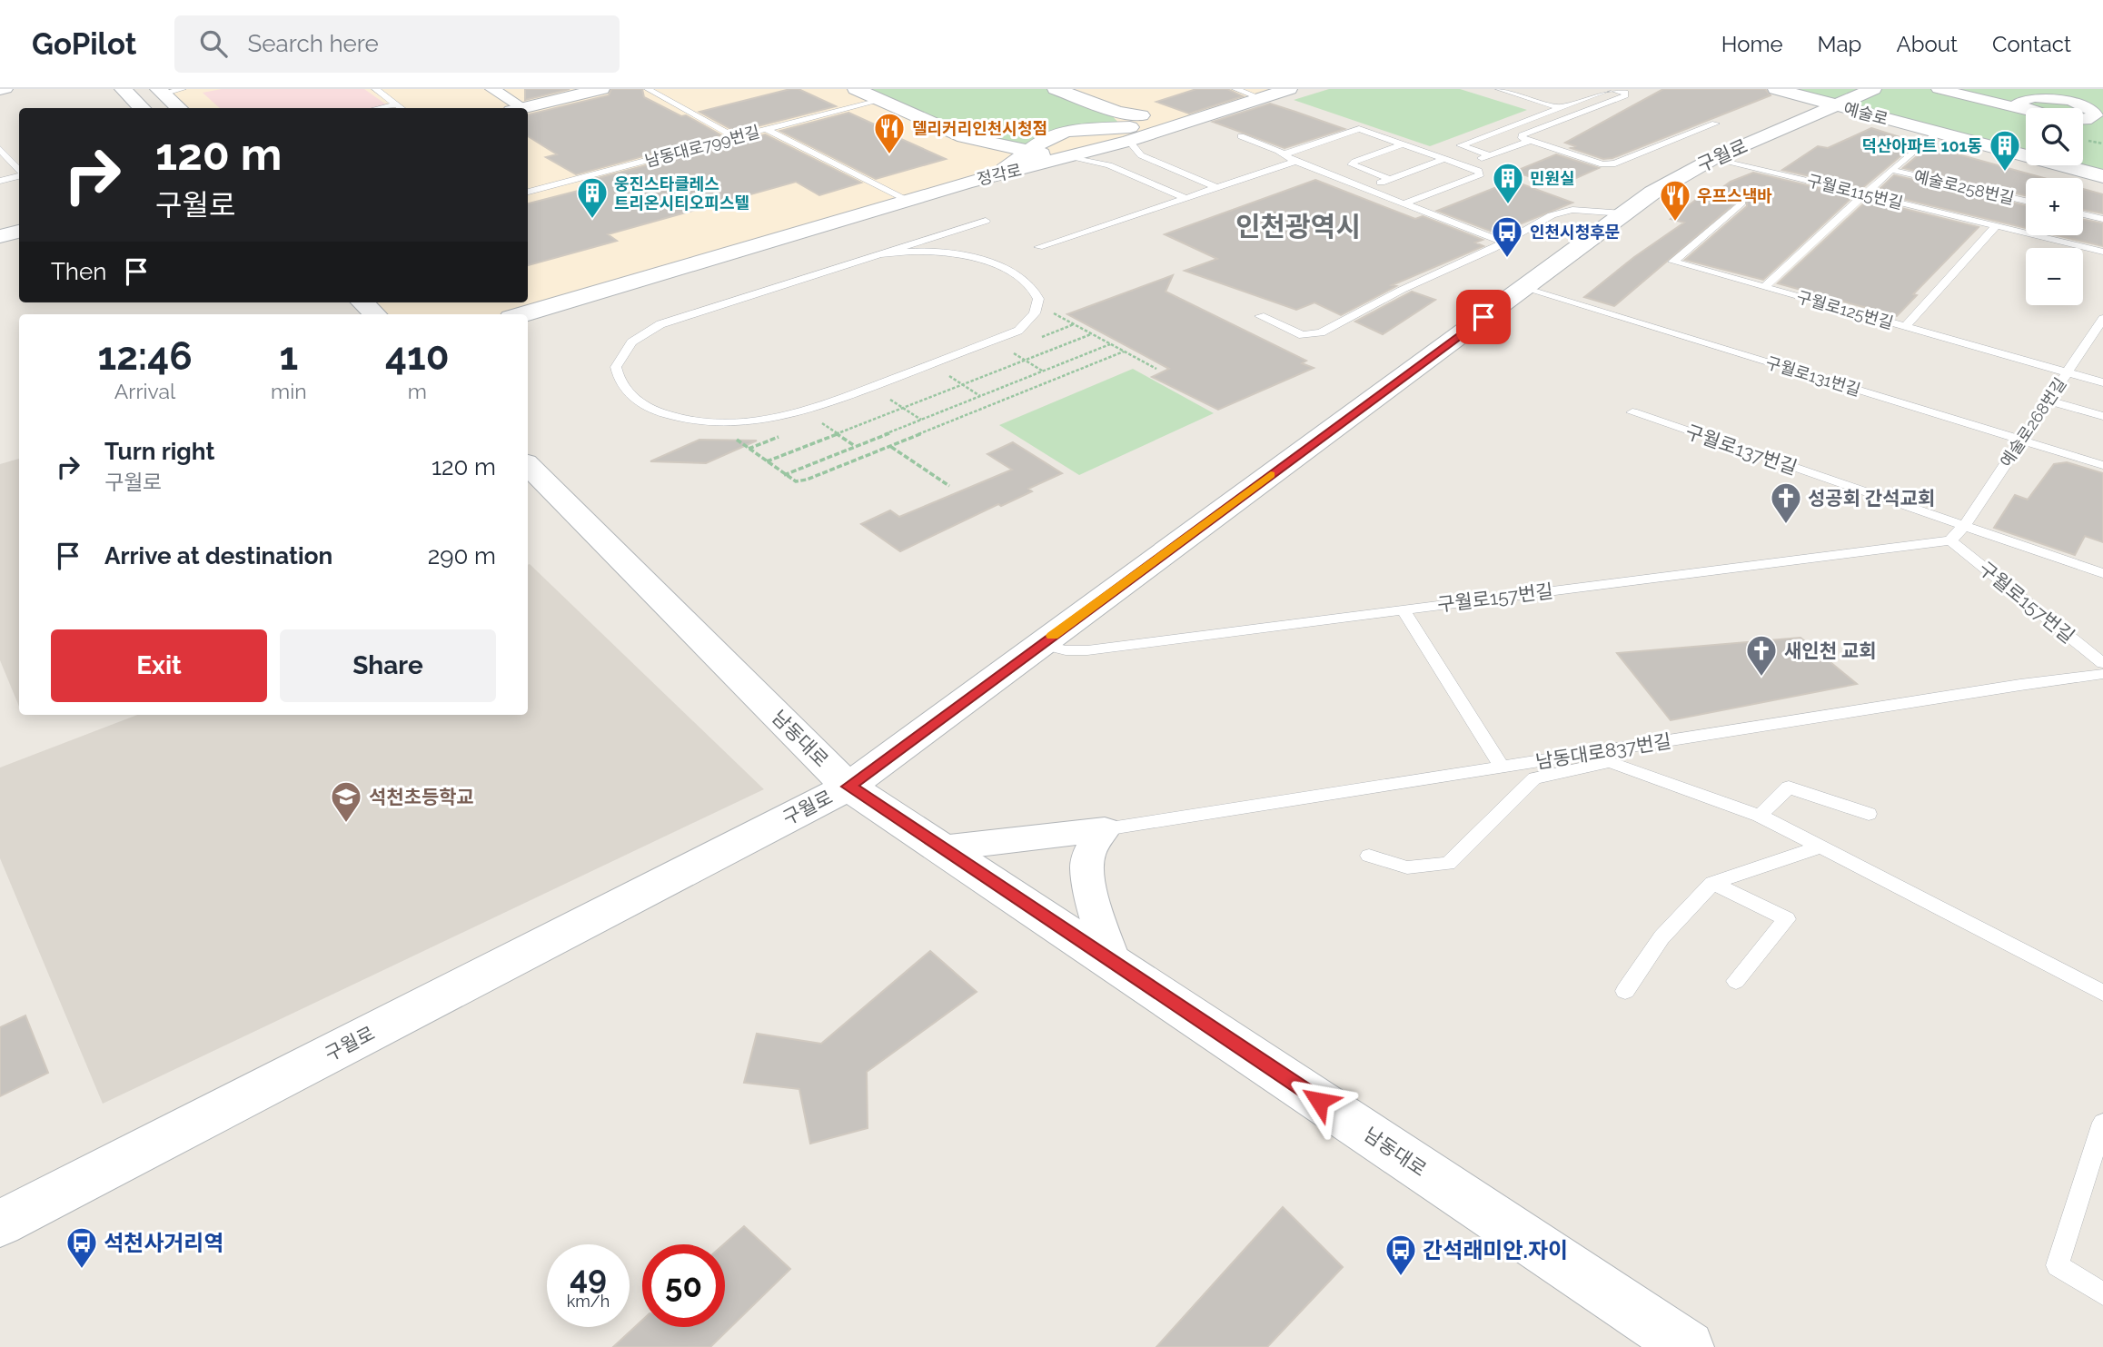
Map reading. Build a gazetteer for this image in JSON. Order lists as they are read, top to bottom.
{
  "streets": {
    "main road": [
      "예술로",
      "구월로",
      "정각로",
      "남동대로"
    ],
    "lane": [
      "남동대로799번길",
      "예술로258번길",
      "구월로115번길",
      "구월로125번길",
      "구월로131번길",
      "예술로268번길",
      "구월로137번길",
      "구월로157번길",
      "남동대로837번길"
    ]
  },
  "crossings": [
    ["예술로", "구월로"],
    ["예술로", "예술로258번길"],
    ["구월로", "구월로115번길"],
    ["구월로", "구월로131번길"],
    ["구월로", "구월로157번길"],
    ["구월로", "남동대로"],
    ["예술로258번길", "구월로115번길"],
    ["예술로258번길", "구월로125번길"],
    ["구월로125번길", "예술로268번길"],
    ["구월로131번길", "예술로268번길"],
    ["예술로268번길", "구월로137번길"]
  ],
  "districts": ["인천광역시"],
  "places": {
    "restaurant": ["델리커리인천시청점", "우프스낵바"],
    "building": ["덕산아파트 101동", "민원실", "웅진스타클레스 트리온시티오피스텔"],
    "bus stop": ["인천시청후문", "석천사거리역", "간석래미안.자이"],
    "church": ["성공회 간석교회", "새인천 교회"],
    "school or university": ["석천초등학교"]
  },
  "page": {
    "header": "GoPilot",
    "search": "Search here",
    "nav": [
      "Home",
      "Map",
      "About",
      "Contact"
    ],
    "map_buttons": ["+", "−"],
    "turn": ["120 m", "구월로"],
    "then": "Then",
    "eta": [
      "12:46",
      "Arrival",
      "1",
      "min",
      "410",
      "m"
    ],
    "list": [
      {
        "name": "Turn right",
        "note": "구월로",
        "value": "120 m"
      },
      {
        "name": "Arrive at destination",
        "value": "290 m"
      }
    ],
    "buttons": ["Exit", "Share"],
    "speed": "49 km/h",
    "limit": "50"
  }
}
